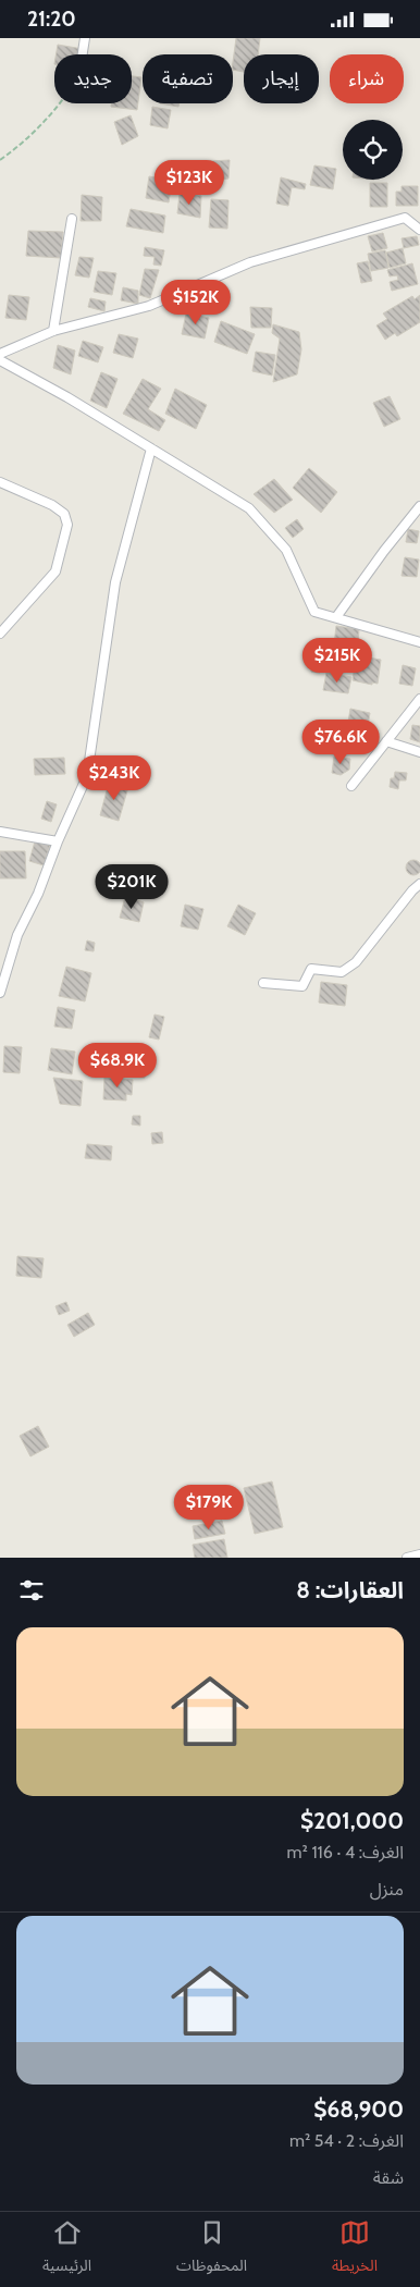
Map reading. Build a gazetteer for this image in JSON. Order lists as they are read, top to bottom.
{
  "page": {
    "status": "21:20",
    "chip": [
      "شراء",
      "إيجار",
      "تصفية",
      "جديد"
    ],
    "price": [
      "$123K",
      "$152K",
      "$215K",
      "$76.6K",
      "$243K",
      "$201K",
      "$68.9K",
      "$179K"
    ],
    "heading": "العقارات: 8",
    "list": [
      {
        "name": "$201,000",
        "note": "الغرف: 4 · 116 m² · منزل"
      },
      {
        "name": "$68,900",
        "note": "الغرف: 2 · 54 m² · شقة"
      }
    ],
    "tabs": ["الخريطة", "المحفوظات", "الرئيسية"]
  }
}
